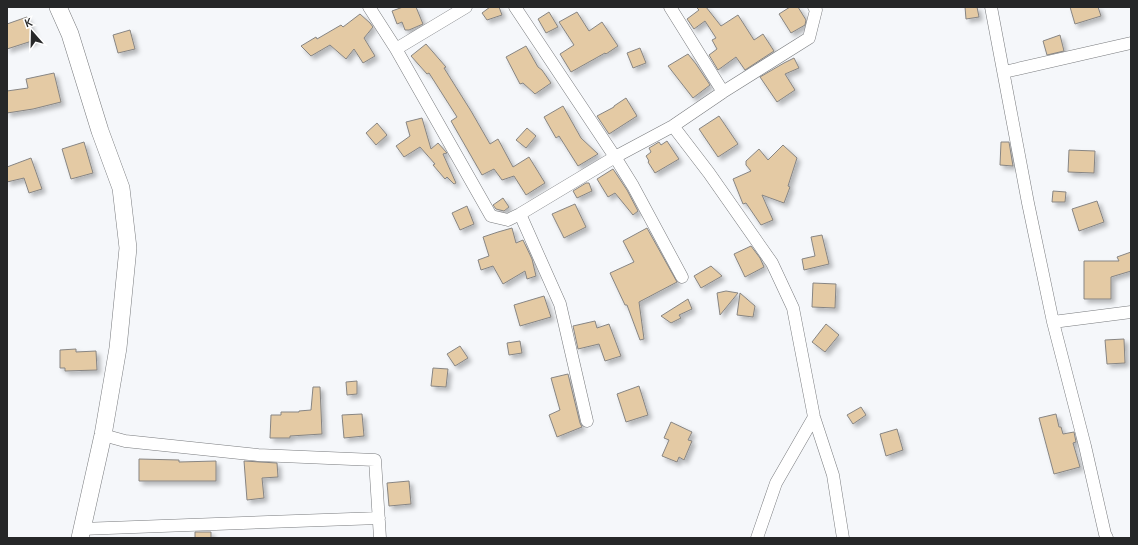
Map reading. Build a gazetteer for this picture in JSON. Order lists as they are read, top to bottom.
{
  "north": "top"
}
